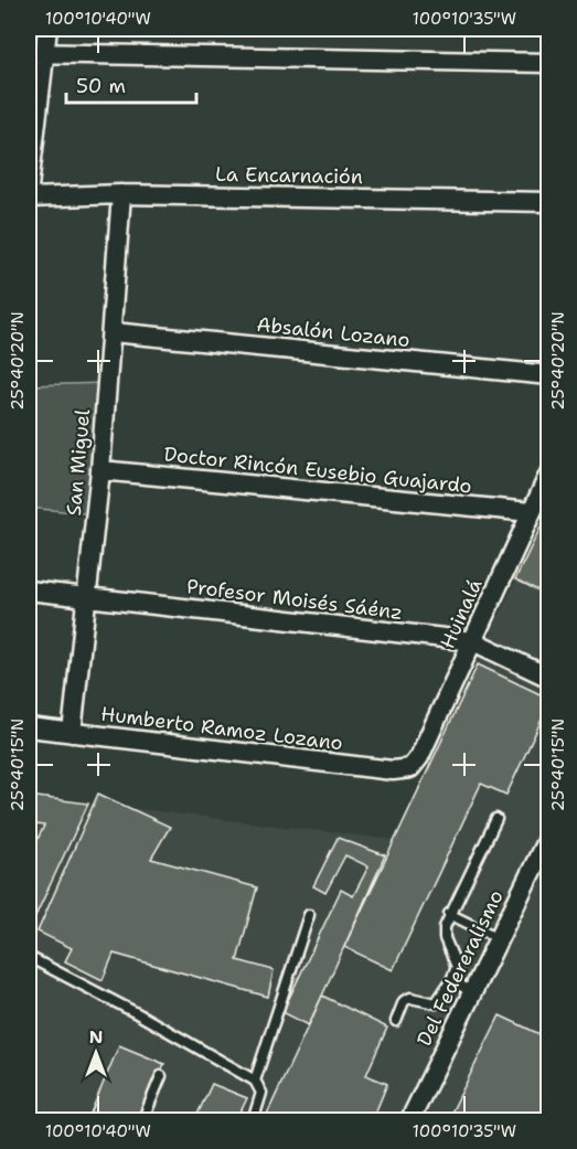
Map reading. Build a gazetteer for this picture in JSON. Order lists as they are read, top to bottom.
{
  "streets": {
    "street": [
      "La Encarnación",
      "Absalón Lozano",
      "San Miguel",
      "Doctor Rincón Eusebio Guajardo",
      "Profesor Moisés Sáénz",
      "Huinalá",
      "Humberto Ramoz Lozano",
      "Del Federeralismo"
    ]
  },
  "crossings": [
    ["La Encarnación", "San Miguel"],
    ["Absalón Lozano", "San Miguel"],
    ["San Miguel", "Doctor Rincón Eusebio Guajardo"],
    ["San Miguel", "Profesor Moisés Sáénz"],
    ["San Miguel", "Humberto Ramoz Lozano"],
    ["Doctor Rincón Eusebio Guajardo", "Huinalá"],
    ["Profesor Moisés Sáénz", "Huinalá"],
    ["Huinalá", "Humberto Ramoz Lozano"]
  ],
  "scale_bar": "50 m",
  "north": "top",
  "coordinates": [
    "100°10'40\"W",
    "100°10'35\"W",
    "25°40'20\"N",
    "25°40'15\"N"
  ]
}
